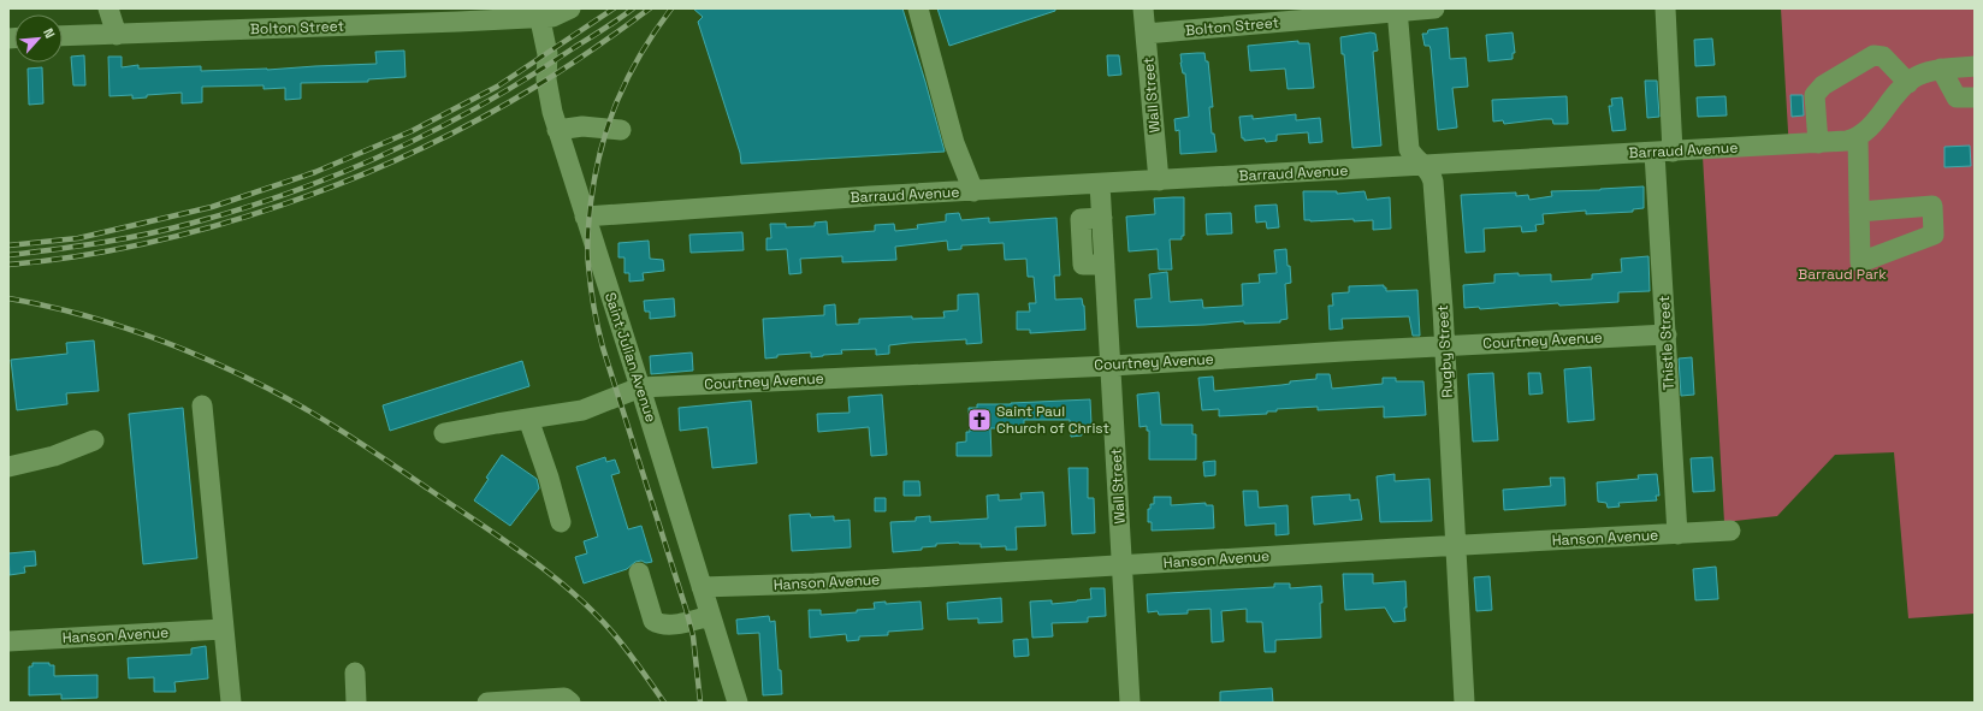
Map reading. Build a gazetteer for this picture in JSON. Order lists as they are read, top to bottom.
{
  "streets": {
    "street": [
      "Bolton Street",
      "Wall Street",
      "Barraud Avenue",
      "Courtney Avenue",
      "Thistle Street",
      "Rugby Street",
      "Saint Julian Avenue",
      "Hanson Avenue"
    ]
  },
  "crossings": [
    ["Bolton Street", "Wall Street"],
    ["Bolton Street", "Rugby Street"],
    ["Bolton Street", "Saint Julian Avenue"],
    ["Wall Street", "Barraud Avenue"],
    ["Wall Street", "Courtney Avenue"],
    ["Wall Street", "Hanson Avenue"],
    ["Barraud Avenue", "Thistle Street"],
    ["Barraud Avenue", "Rugby Street"],
    ["Barraud Avenue", "Saint Julian Avenue"],
    ["Courtney Avenue", "Thistle Street"],
    ["Courtney Avenue", "Rugby Street"],
    ["Courtney Avenue", "Saint Julian Avenue"],
    ["Thistle Street", "Hanson Avenue"],
    ["Rugby Street", "Hanson Avenue"],
    ["Saint Julian Avenue", "Hanson Avenue"]
  ],
  "parks": ["Barraud Park"],
  "places": {
    "church": ["Saint Paul Church of Christ"]
  },
  "north": "top right"
}
